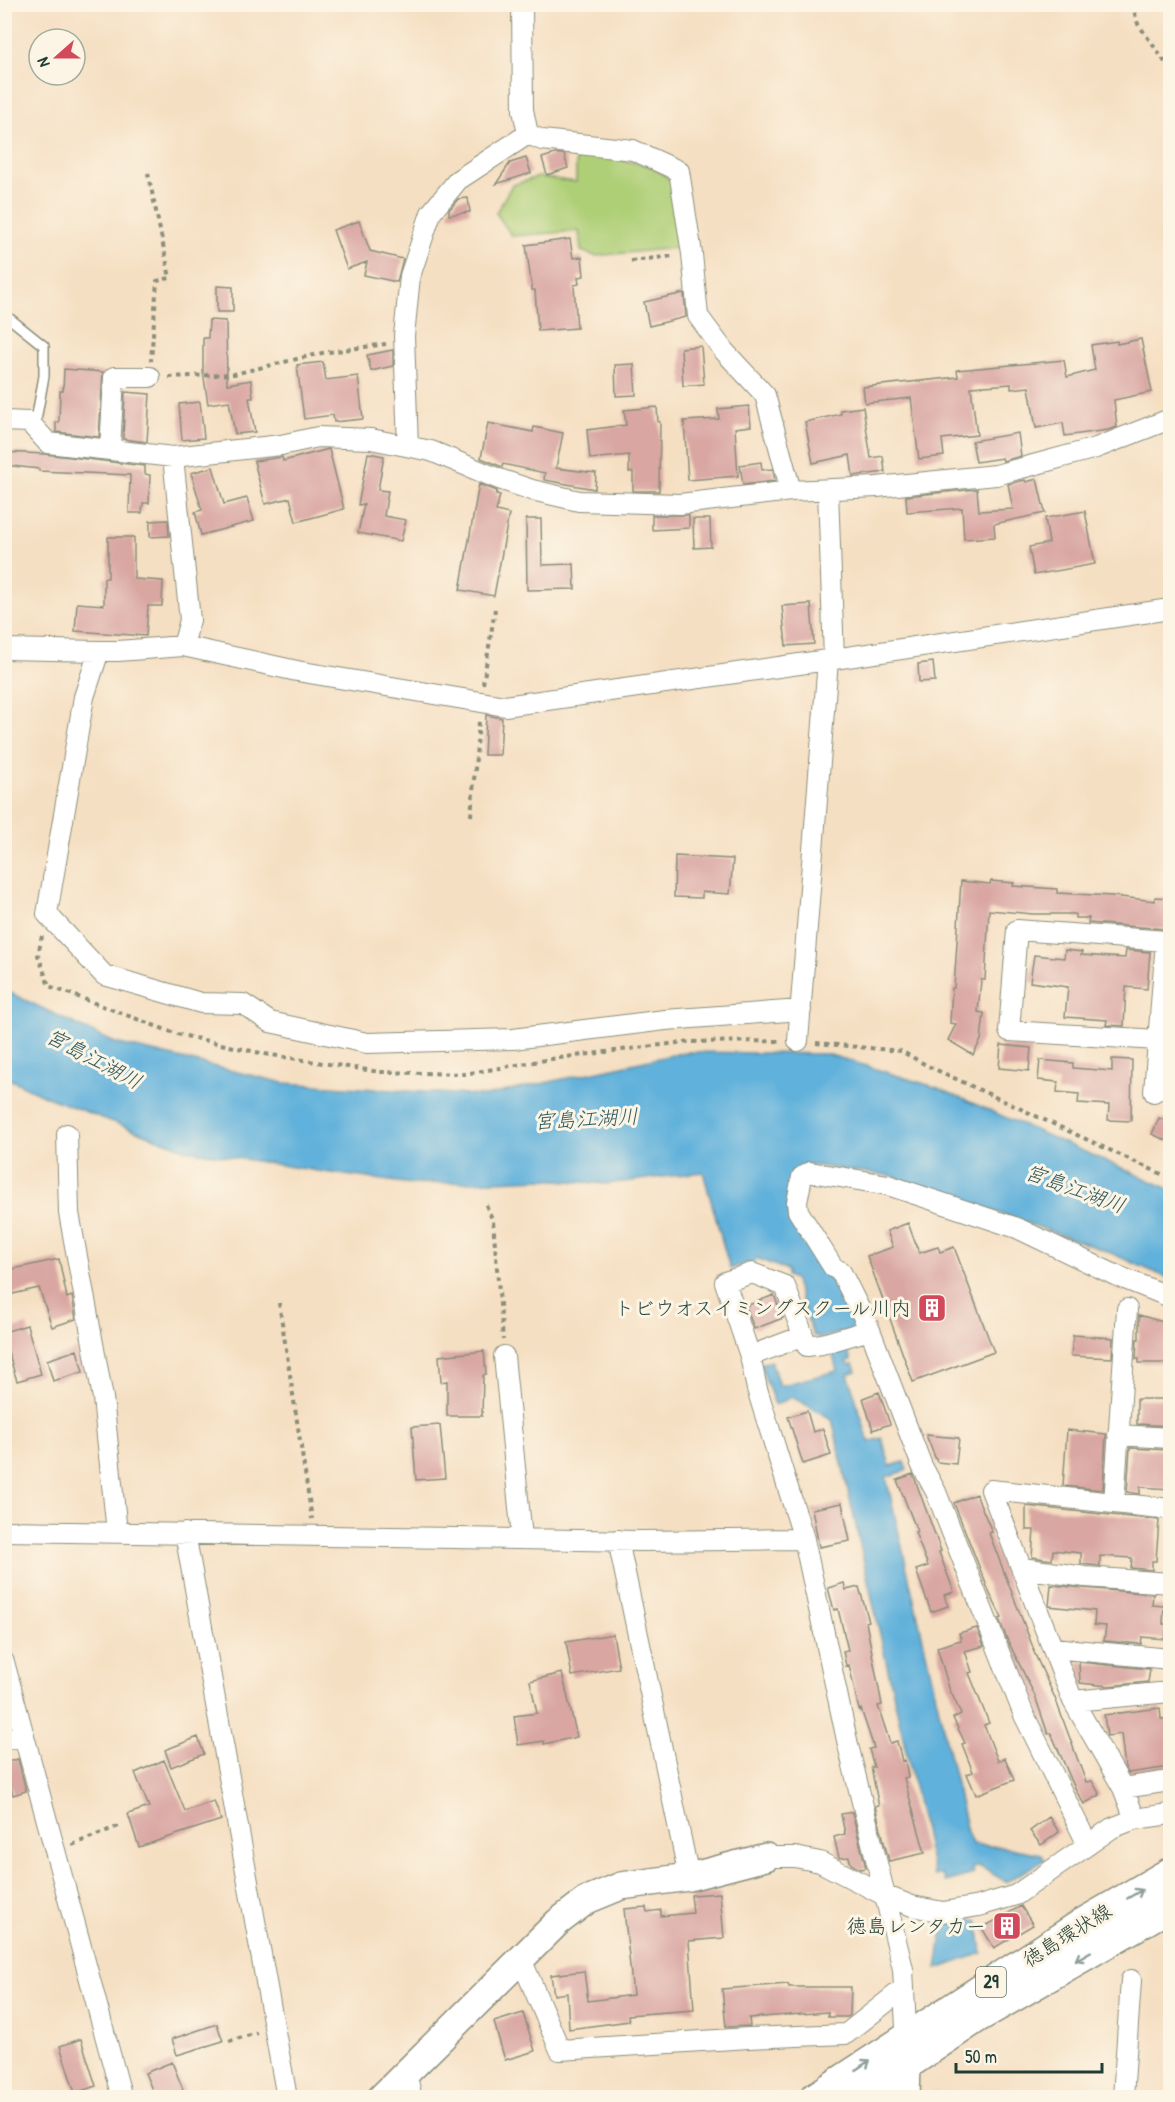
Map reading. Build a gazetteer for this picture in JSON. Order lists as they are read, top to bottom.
{
  "streets": {
    "main road": ["徳島環状線", "29"]
  },
  "water": ["宮島江湖川"],
  "places": {
    "building": ["トビウオスイミングスクール川内", "徳島レンタカー"]
  },
  "scale_bar": "50 m",
  "north": "left"
}
